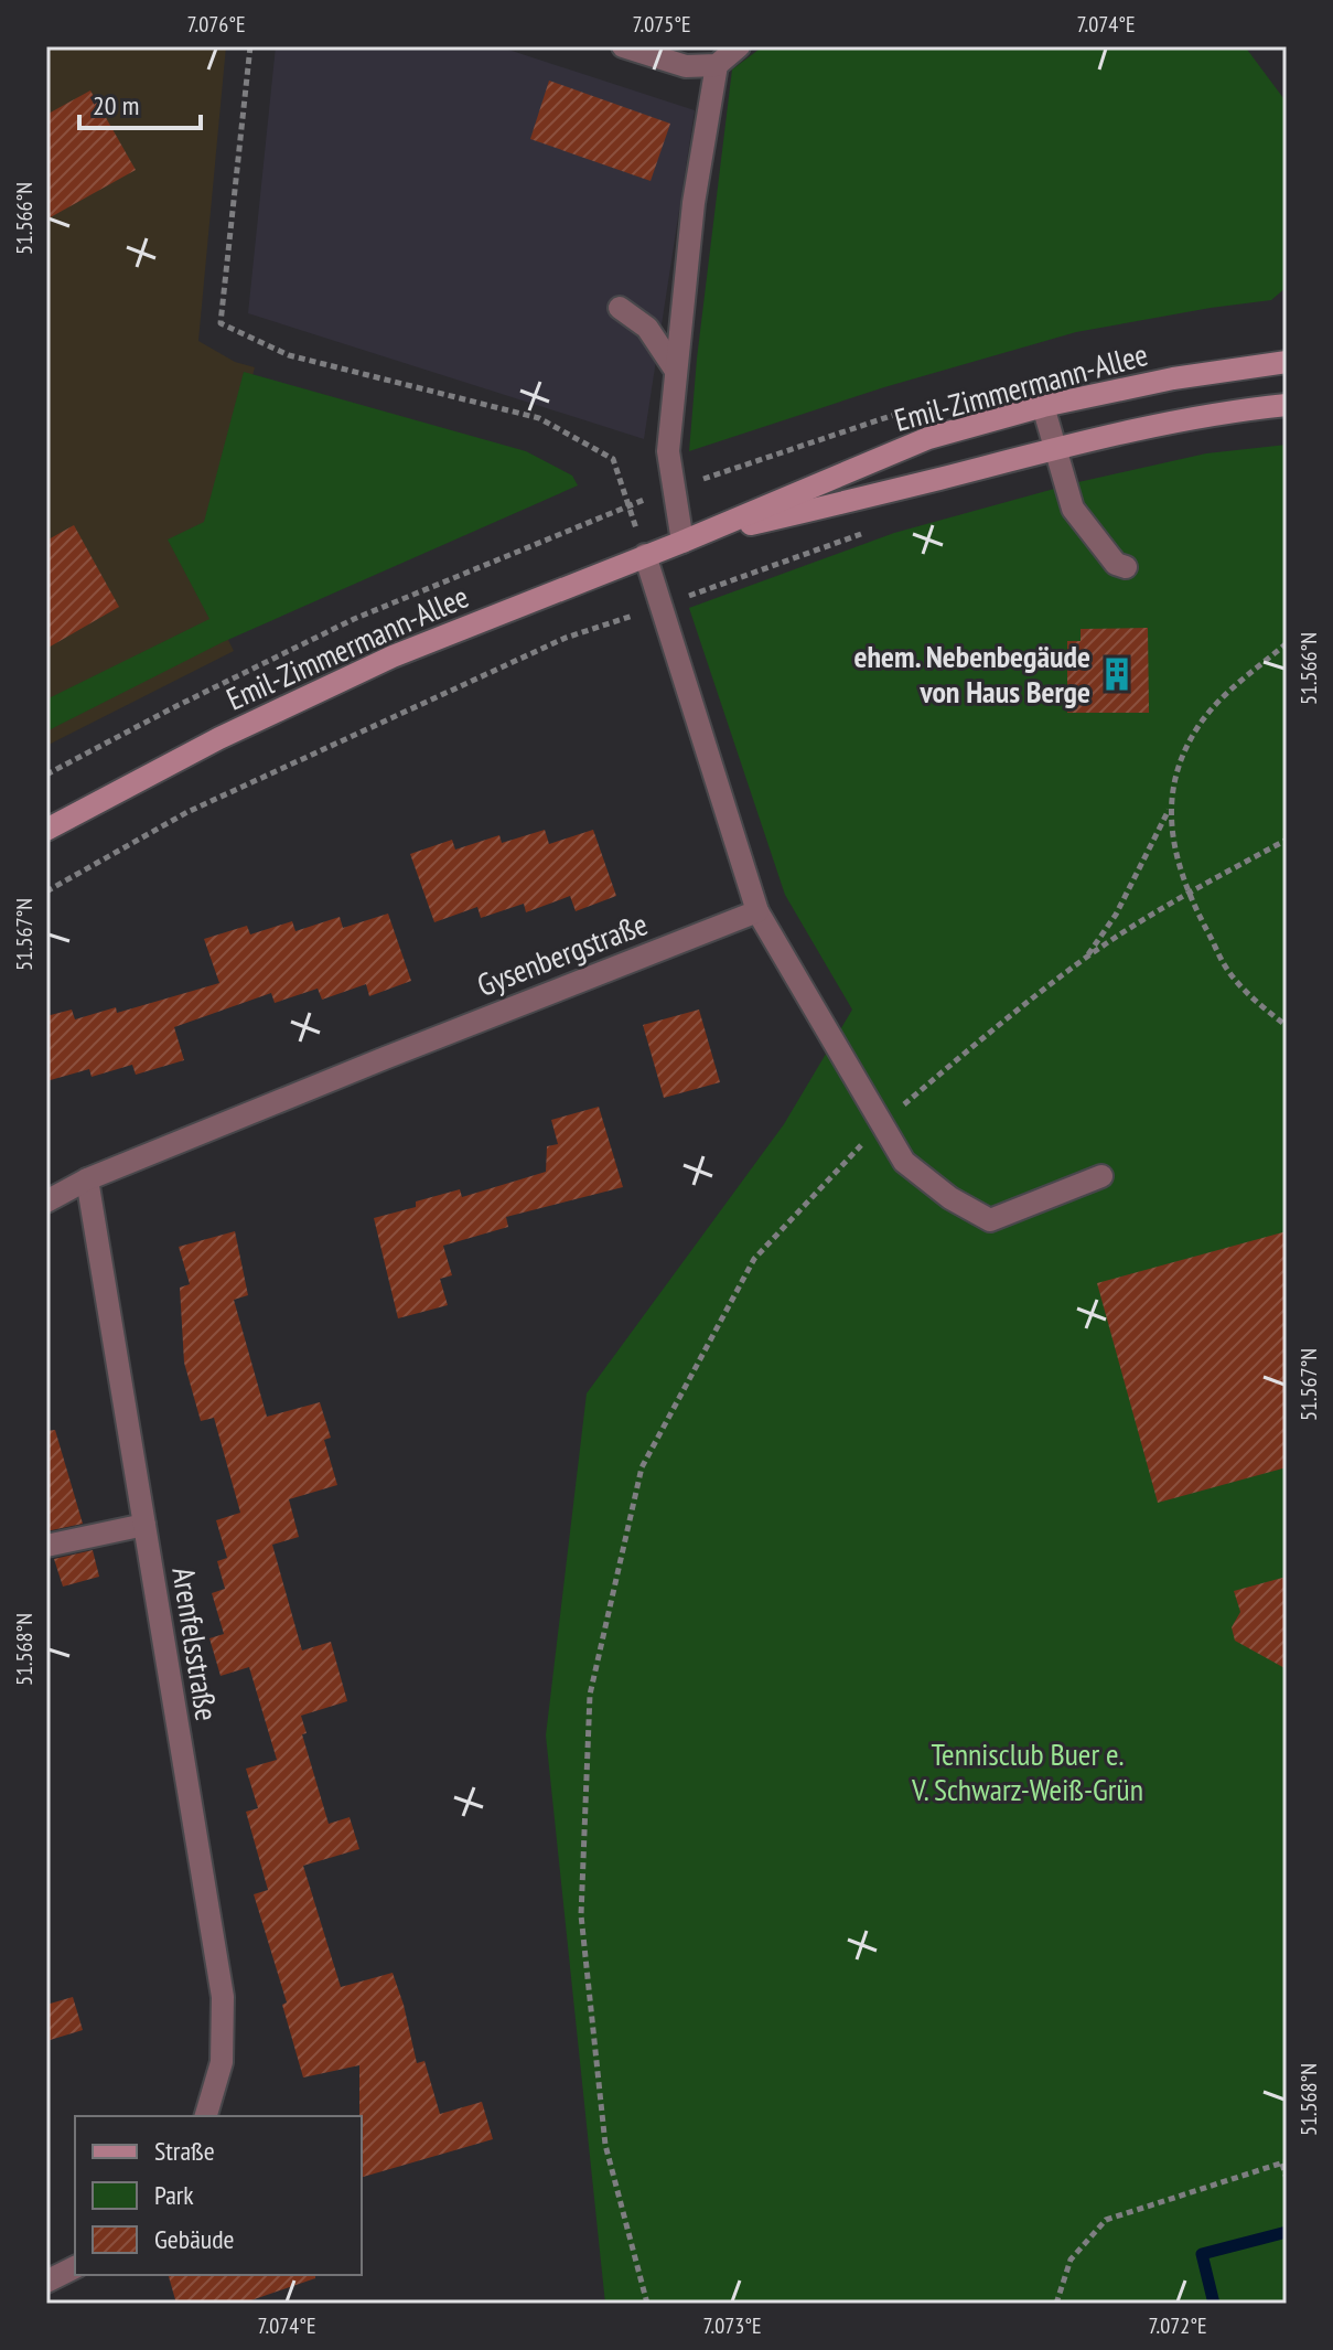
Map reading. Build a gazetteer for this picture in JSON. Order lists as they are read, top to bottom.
{
  "streets": {
    "main road": ["Emil-Zimmermann-Allee"],
    "street": ["Gysenbergstraße", "Arenfelsstraße"]
  },
  "crossings": [
    ["Gysenbergstraße", "Arenfelsstraße"]
  ],
  "parks": ["Tennisclub Buer e. V. Schwarz-Weiß-Grün"],
  "places": {
    "building": ["ehem. Nebenbegäude von Haus Berge"]
  },
  "legend": ["Straße", "Park", "Gebäude"],
  "scale_bar": "20 m",
  "coordinates": [
    "7.076°E",
    "7.075°E",
    "7.074°E",
    "51.566°N",
    "51.567°N",
    "51.568°N",
    "7.073°E",
    "7.072°E"
  ]
}
